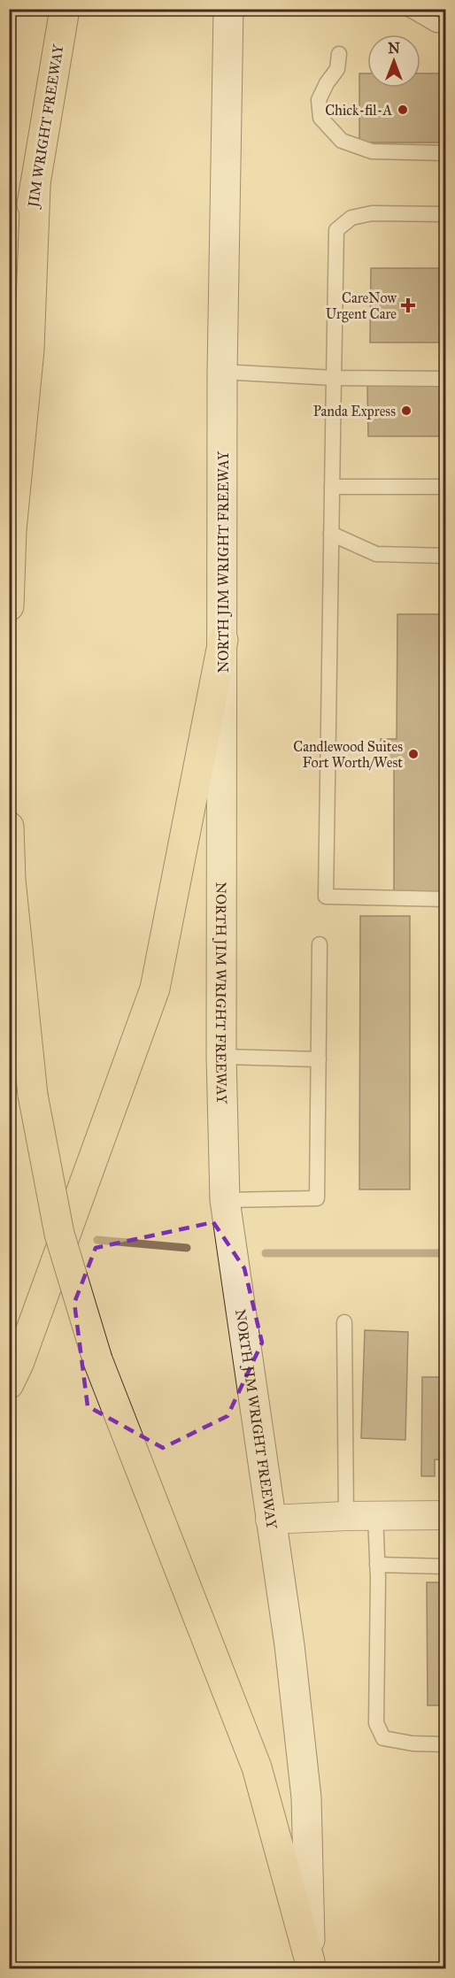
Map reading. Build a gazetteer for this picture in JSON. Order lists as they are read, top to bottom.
{
  "streets": {
    "highway": ["JIM WRIGHT FREEWAY"],
    "main road": ["NORTH JIM WRIGHT FREEWAY"]
  },
  "places": {
    "other": ["Chick-fil-A", "Panda Express", "Candlewood Suites Fort Worth/West"],
    "health": ["CareNow Urgent Care"]
  },
  "north": "top"
}
